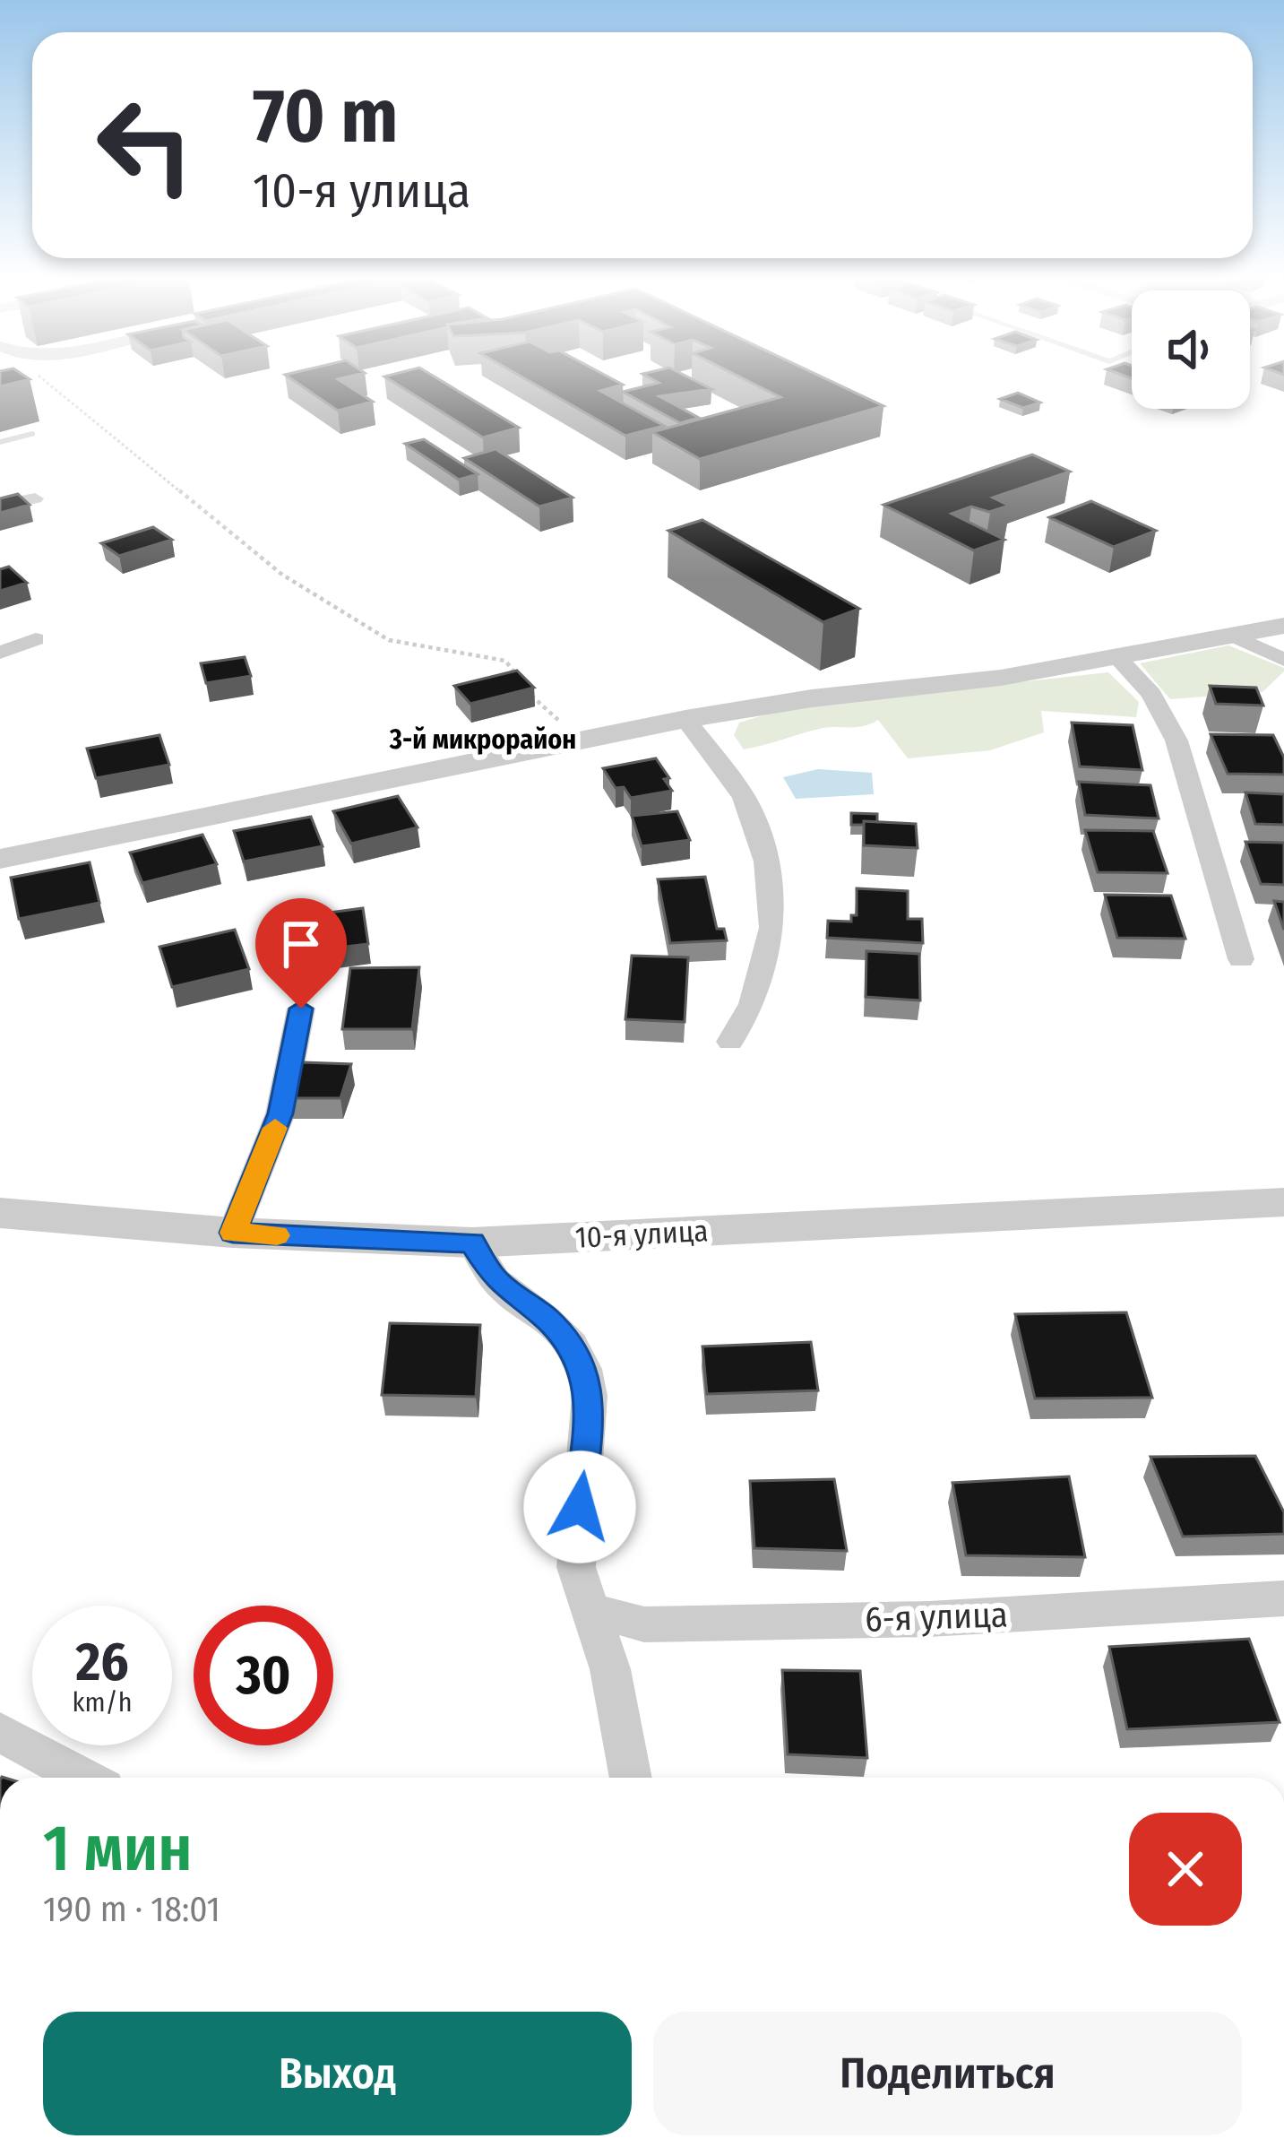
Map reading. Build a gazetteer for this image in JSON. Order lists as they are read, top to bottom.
{
  "streets": {
    "street": ["10-я улица", "6-я улица"]
  },
  "districts": ["3-й микрорайон"],
  "page": {
    "turn": ["70 m", "10-я улица"],
    "speed": "26 km/h",
    "limit": "30",
    "heading": ["1 мин", "190 m · 18:01"],
    "buttons": ["Выход", "Поделиться"]
  }
}
